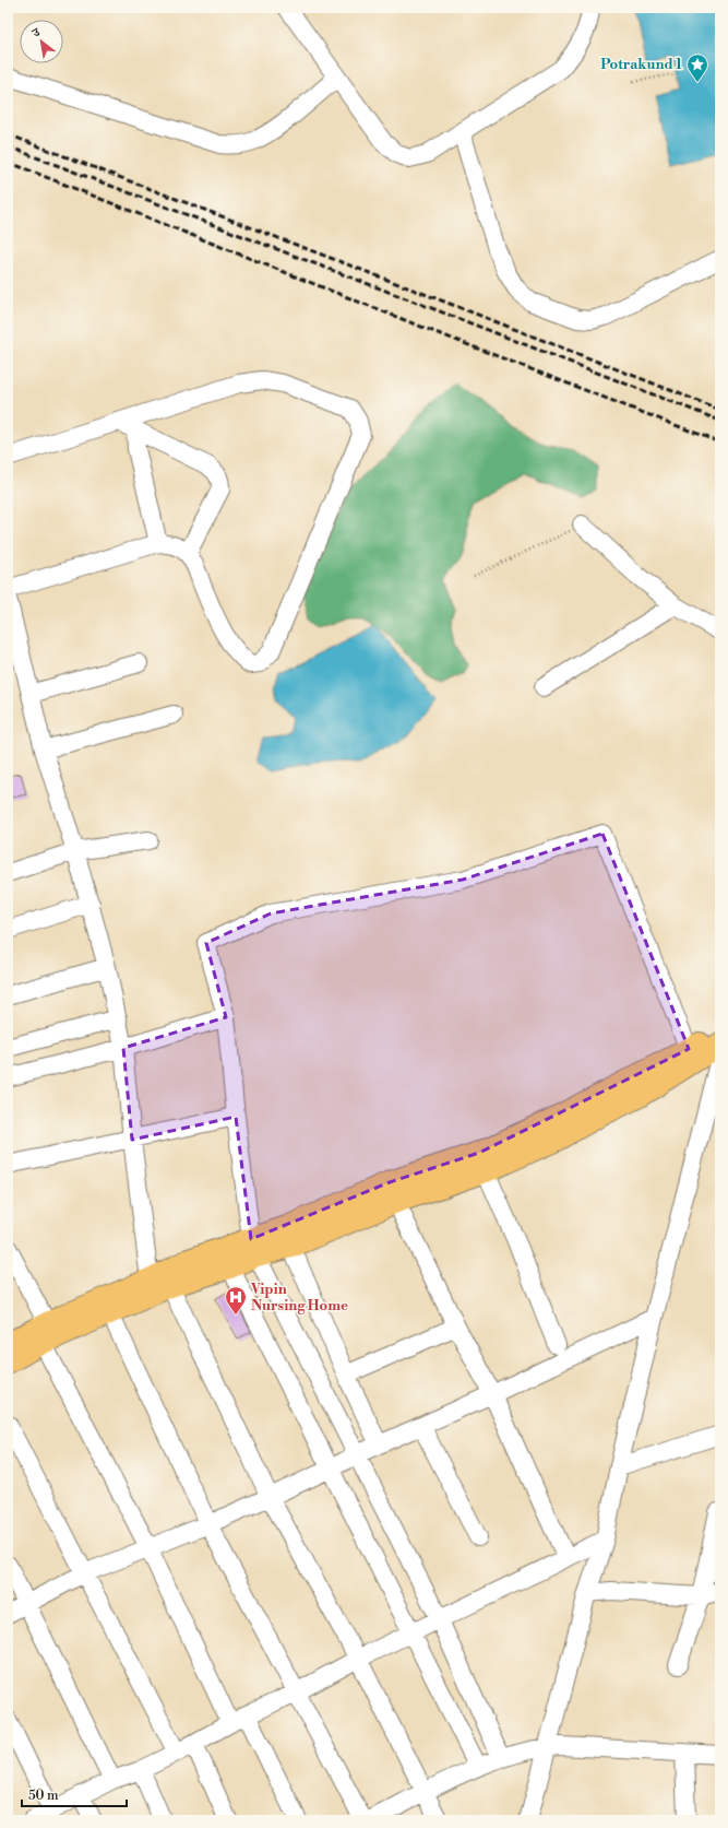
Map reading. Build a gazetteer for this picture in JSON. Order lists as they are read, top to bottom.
{
  "places": {
    "place": ["Potrakund 1"],
    "hospital": ["Vipin Nursing Home"]
  },
  "scale_bar": "50 m",
  "north": "top left"
}
